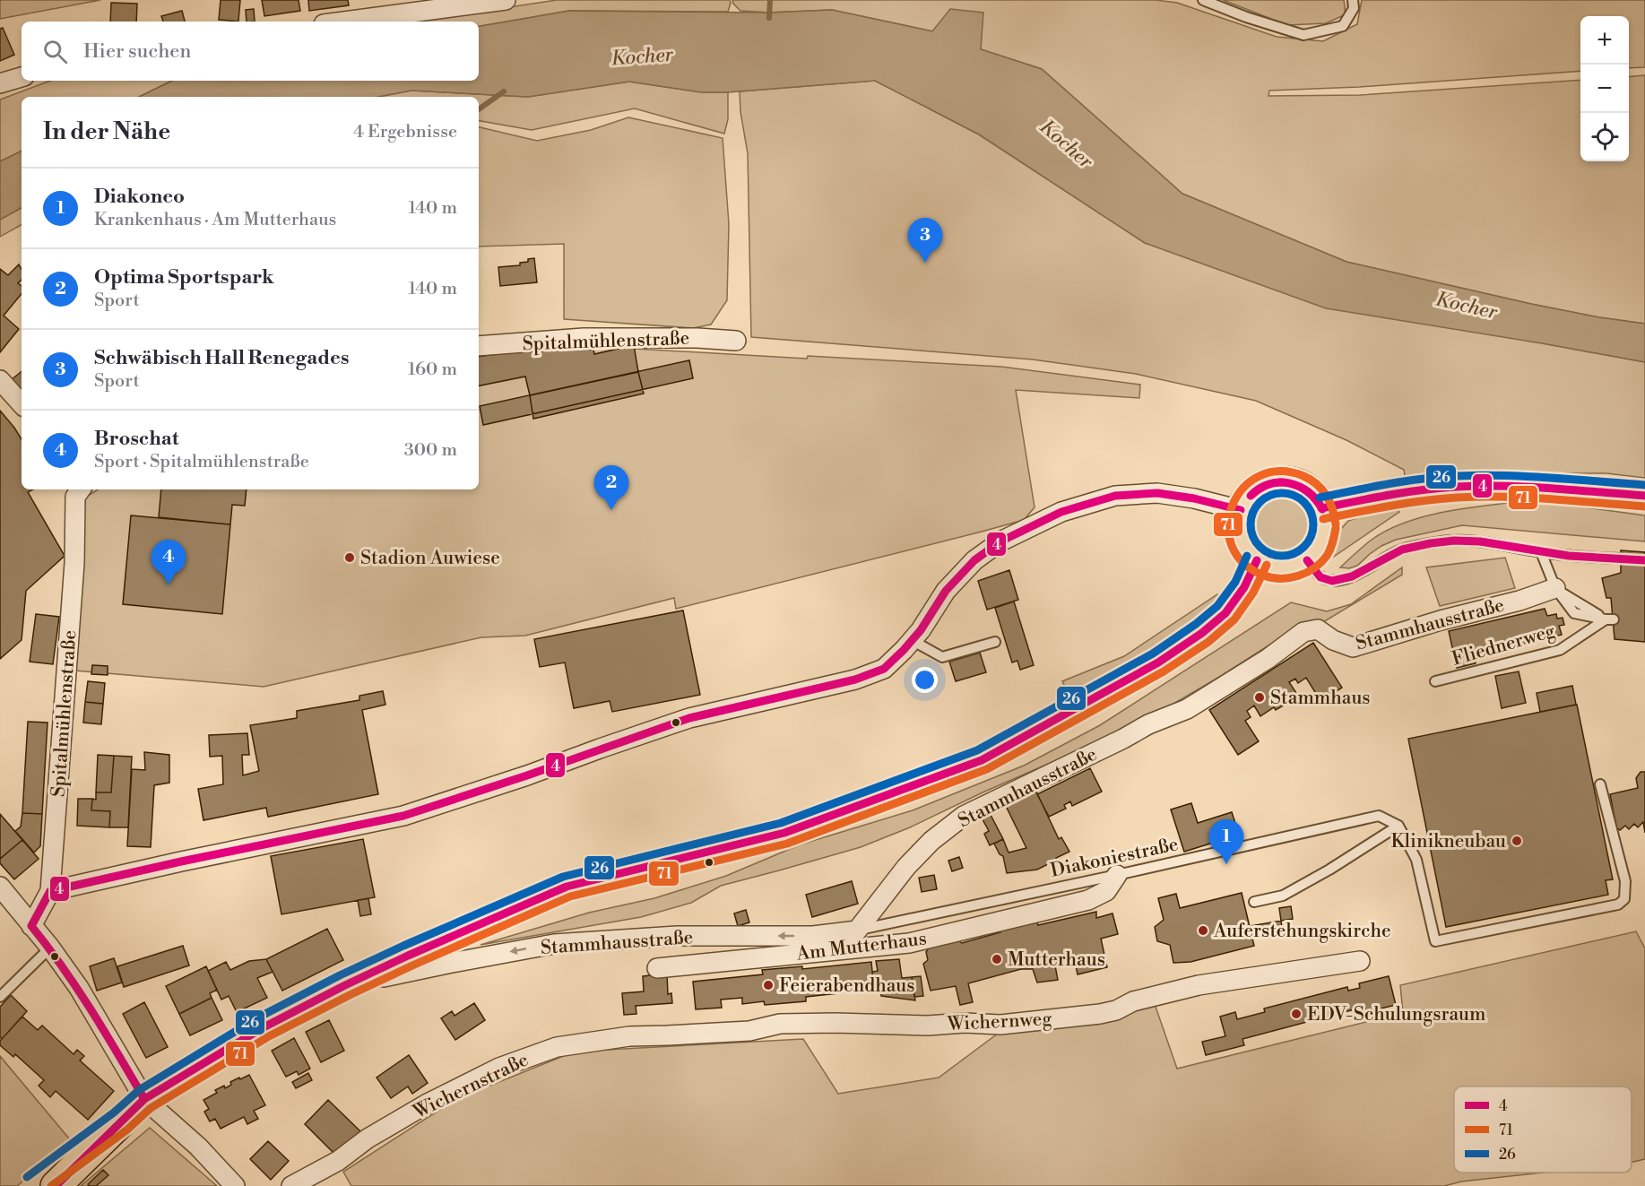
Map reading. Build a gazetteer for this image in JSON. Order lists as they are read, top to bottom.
{
  "streets": {
    "street": [
      "Spitalmühlenstraße",
      "Stammhausstraße",
      "Am Mutterhaus",
      "Wichernweg",
      "Wichernstraße"
    ],
    "lane": ["Fliednerweg", "Diakoniestraße"]
  },
  "crossings": [
    ["Stammhausstraße", "Fliednerweg"],
    ["Stammhausstraße", "Diakoniestraße"],
    ["Diakoniestraße", "Am Mutterhaus"],
    ["Wichernweg", "Wichernstraße"]
  ],
  "water": ["Kocher"],
  "places": [
    "Stadion Auwiese",
    "Stammhaus",
    "Klinikneubau",
    "Auferstehungskirche",
    "Mutterhaus",
    "Feierabendhaus",
    "EDV-Schulungsraum"
  ],
  "lines": ["transit line 71", "transit line 26", "transit line 4"],
  "legend": ["4", "71", "26"],
  "page": {
    "map_buttons": ["+", "−"],
    "search": "Hier suchen",
    "heading": ["In der Nähe", "4 Ergebnisse"],
    "list": [
      {
        "mark": "1",
        "name": "Diakoneo",
        "note": "Krankenhaus · Am Mutterhaus",
        "value": "140 m"
      },
      {
        "mark": "2",
        "name": "Optima Sportspark",
        "note": "Sport",
        "value": "140 m"
      },
      {
        "mark": "3",
        "name": "Schwäbisch Hall Renegades",
        "note": "Sport",
        "value": "160 m"
      },
      {
        "mark": "4",
        "name": "Broschat",
        "note": "Sport · Spitalmühlenstraße",
        "value": "300 m"
      }
    ],
    "pins": [
      "3",
      "2",
      "4",
      "1"
    ]
  }
}
